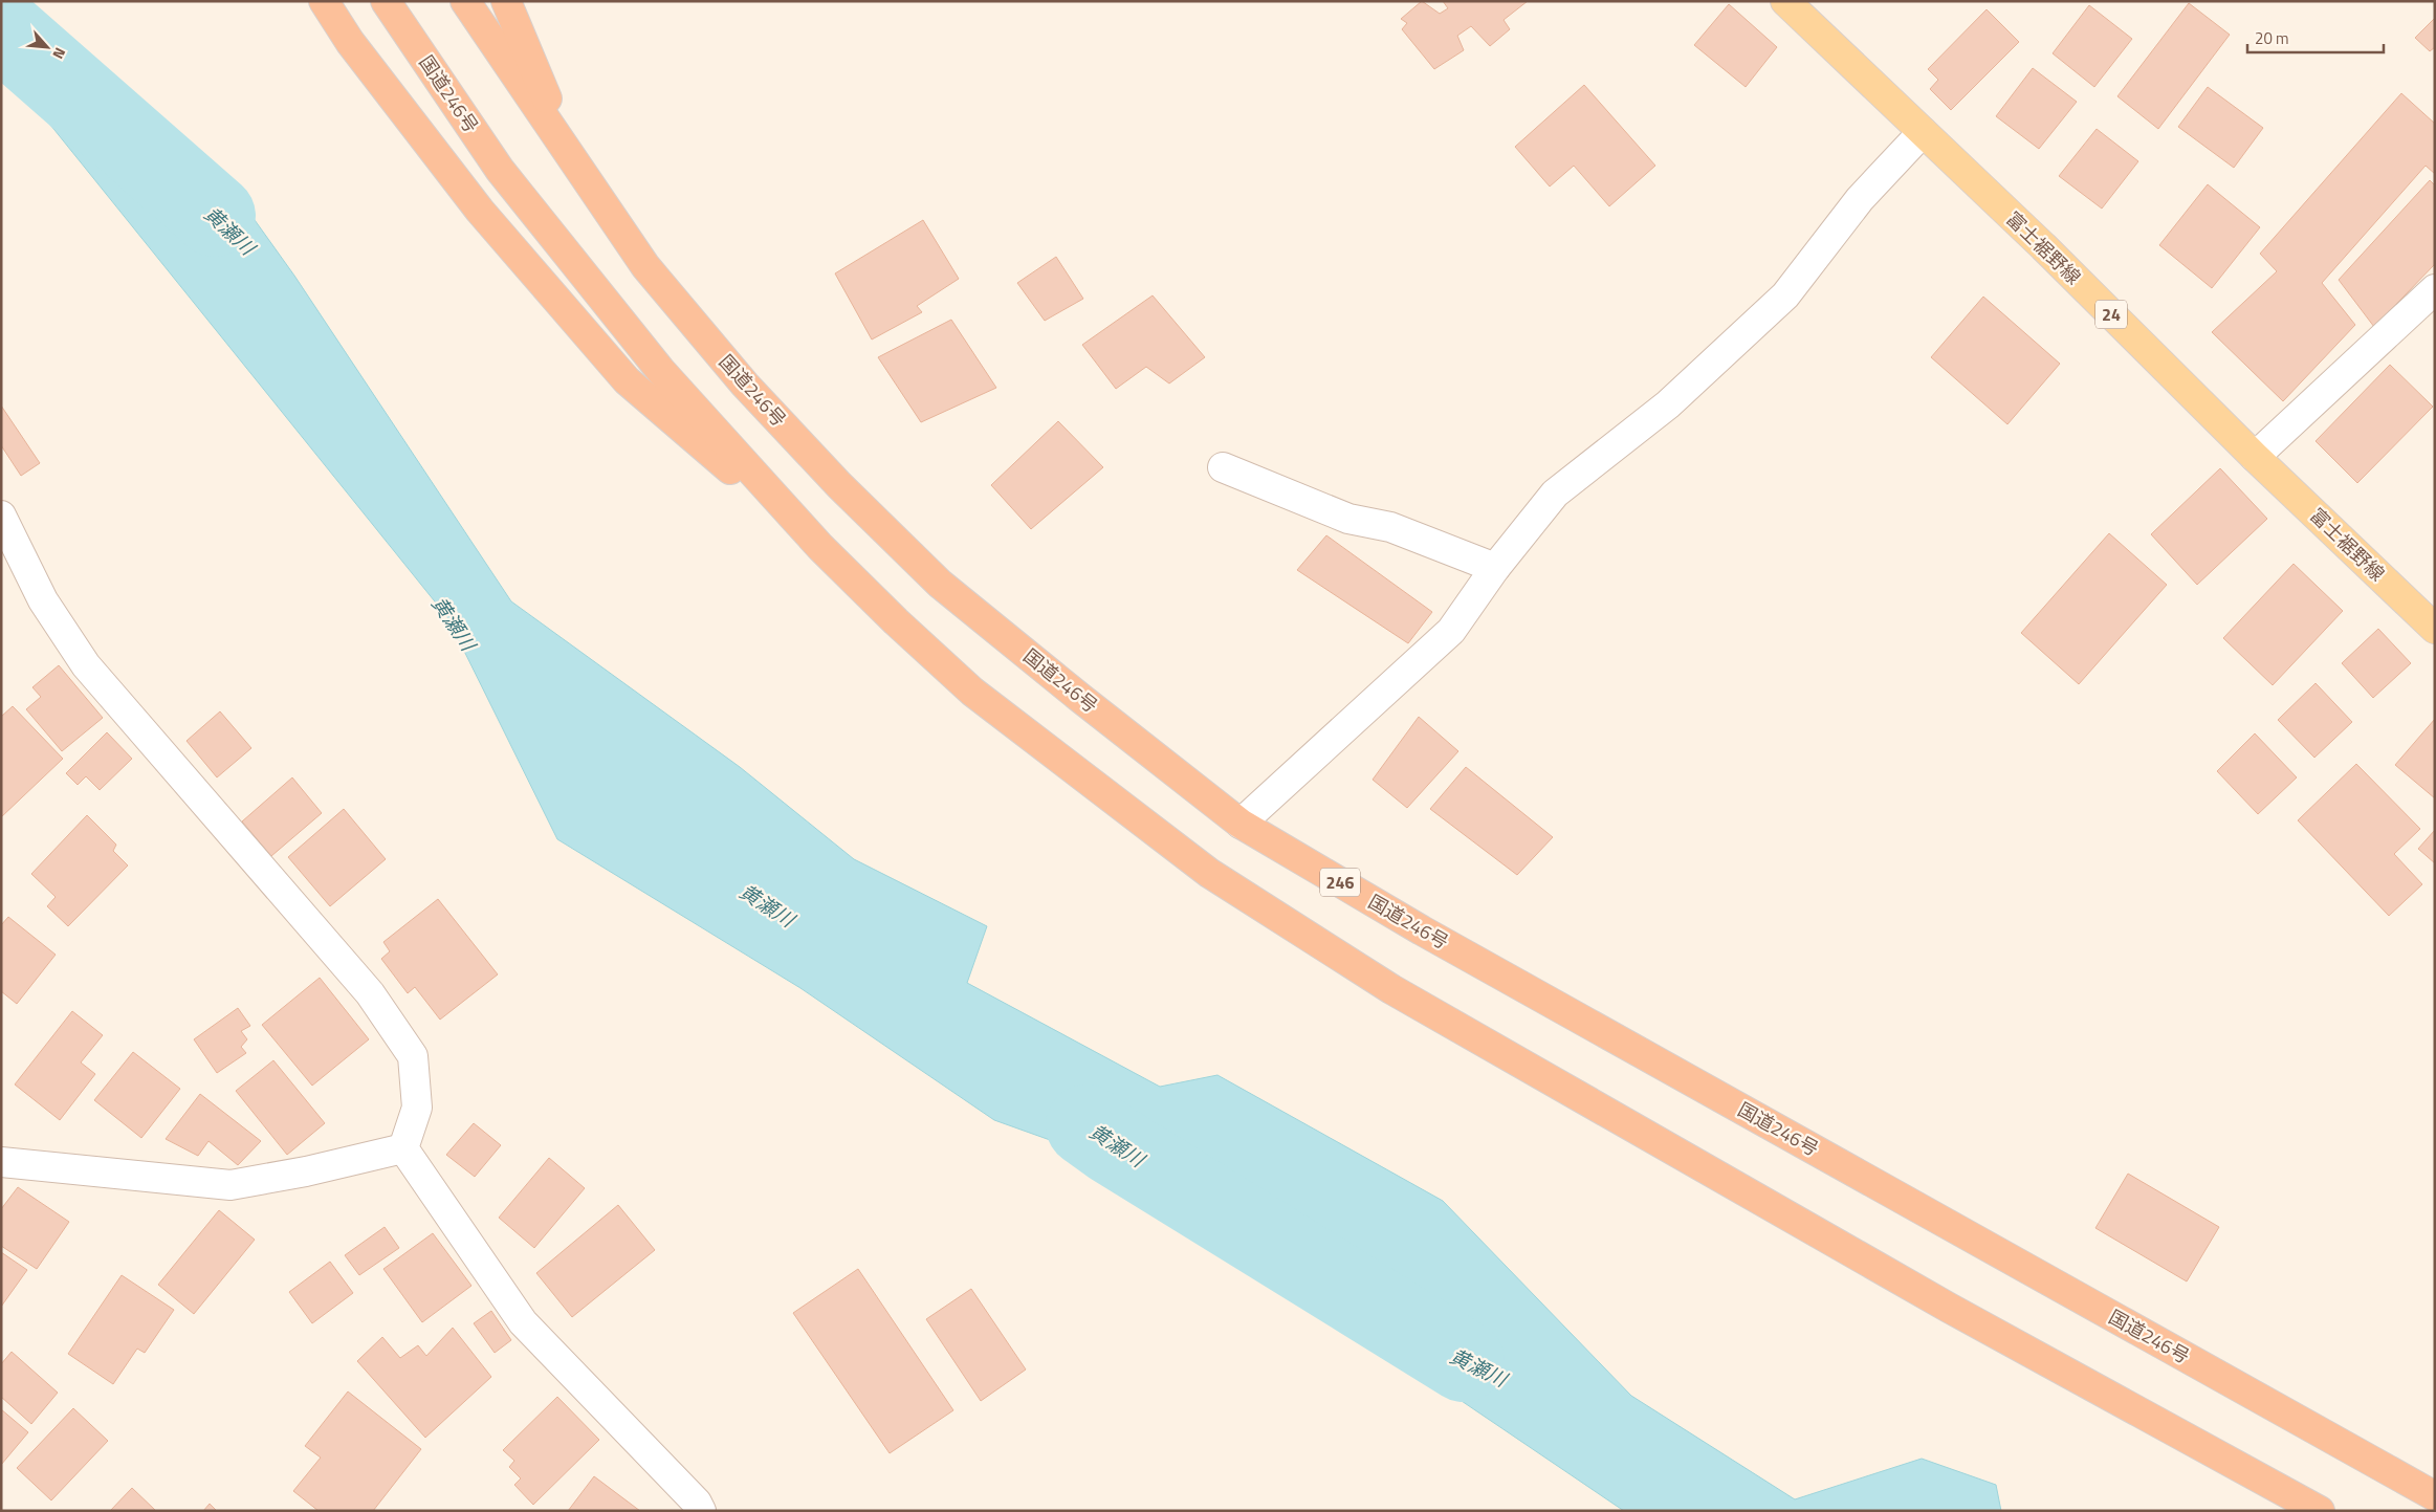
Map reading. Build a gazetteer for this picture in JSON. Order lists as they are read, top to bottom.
{
  "streets": {
    "highway": ["国道246号", "246"],
    "main road": ["富士裾野線", "24"]
  },
  "water": ["黄瀬川"],
  "scale_bar": "20 m",
  "north": "bottom right"
}
